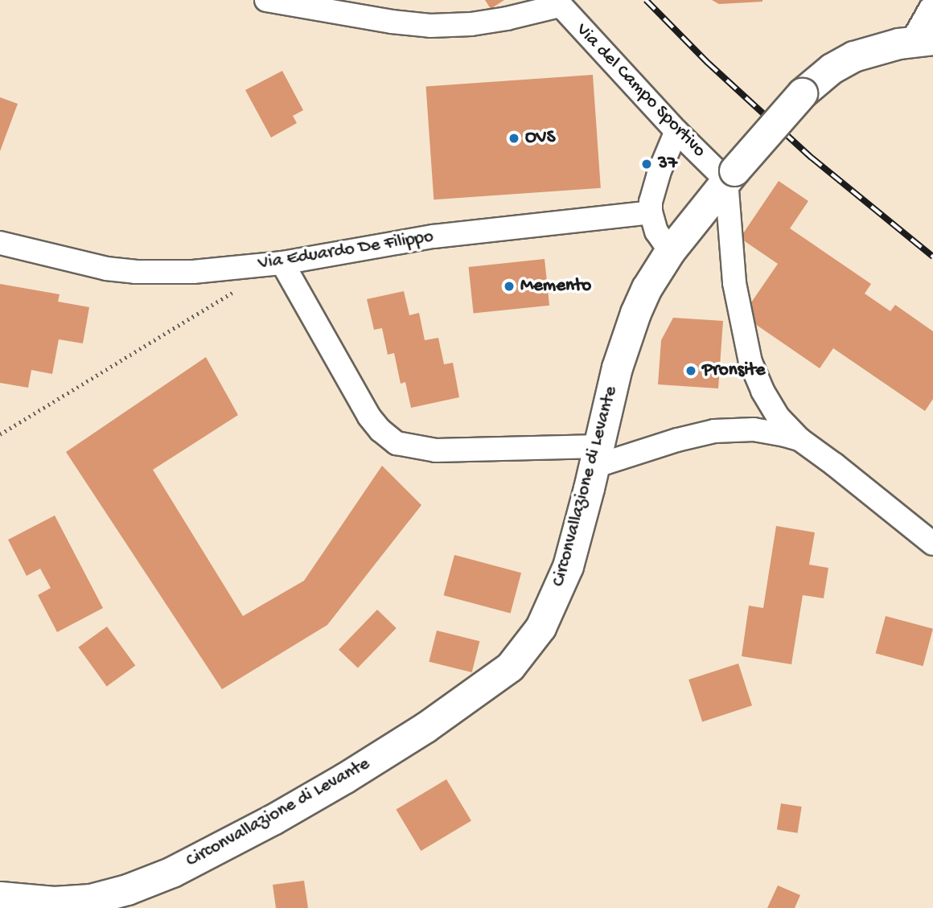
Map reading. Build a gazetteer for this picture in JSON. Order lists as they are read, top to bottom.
{
  "streets": {
    "main road": ["Circonvallazione di Levante"],
    "street": ["Via del Campo Sportivo", "Via Eduardo De Filippo"]
  },
  "crossings": [
    ["Via del Campo Sportivo", "Circonvallazione di Levante"]
  ],
  "places": [
    "OVS",
    "37",
    "Memento",
    "Pronsite"
  ]
}
